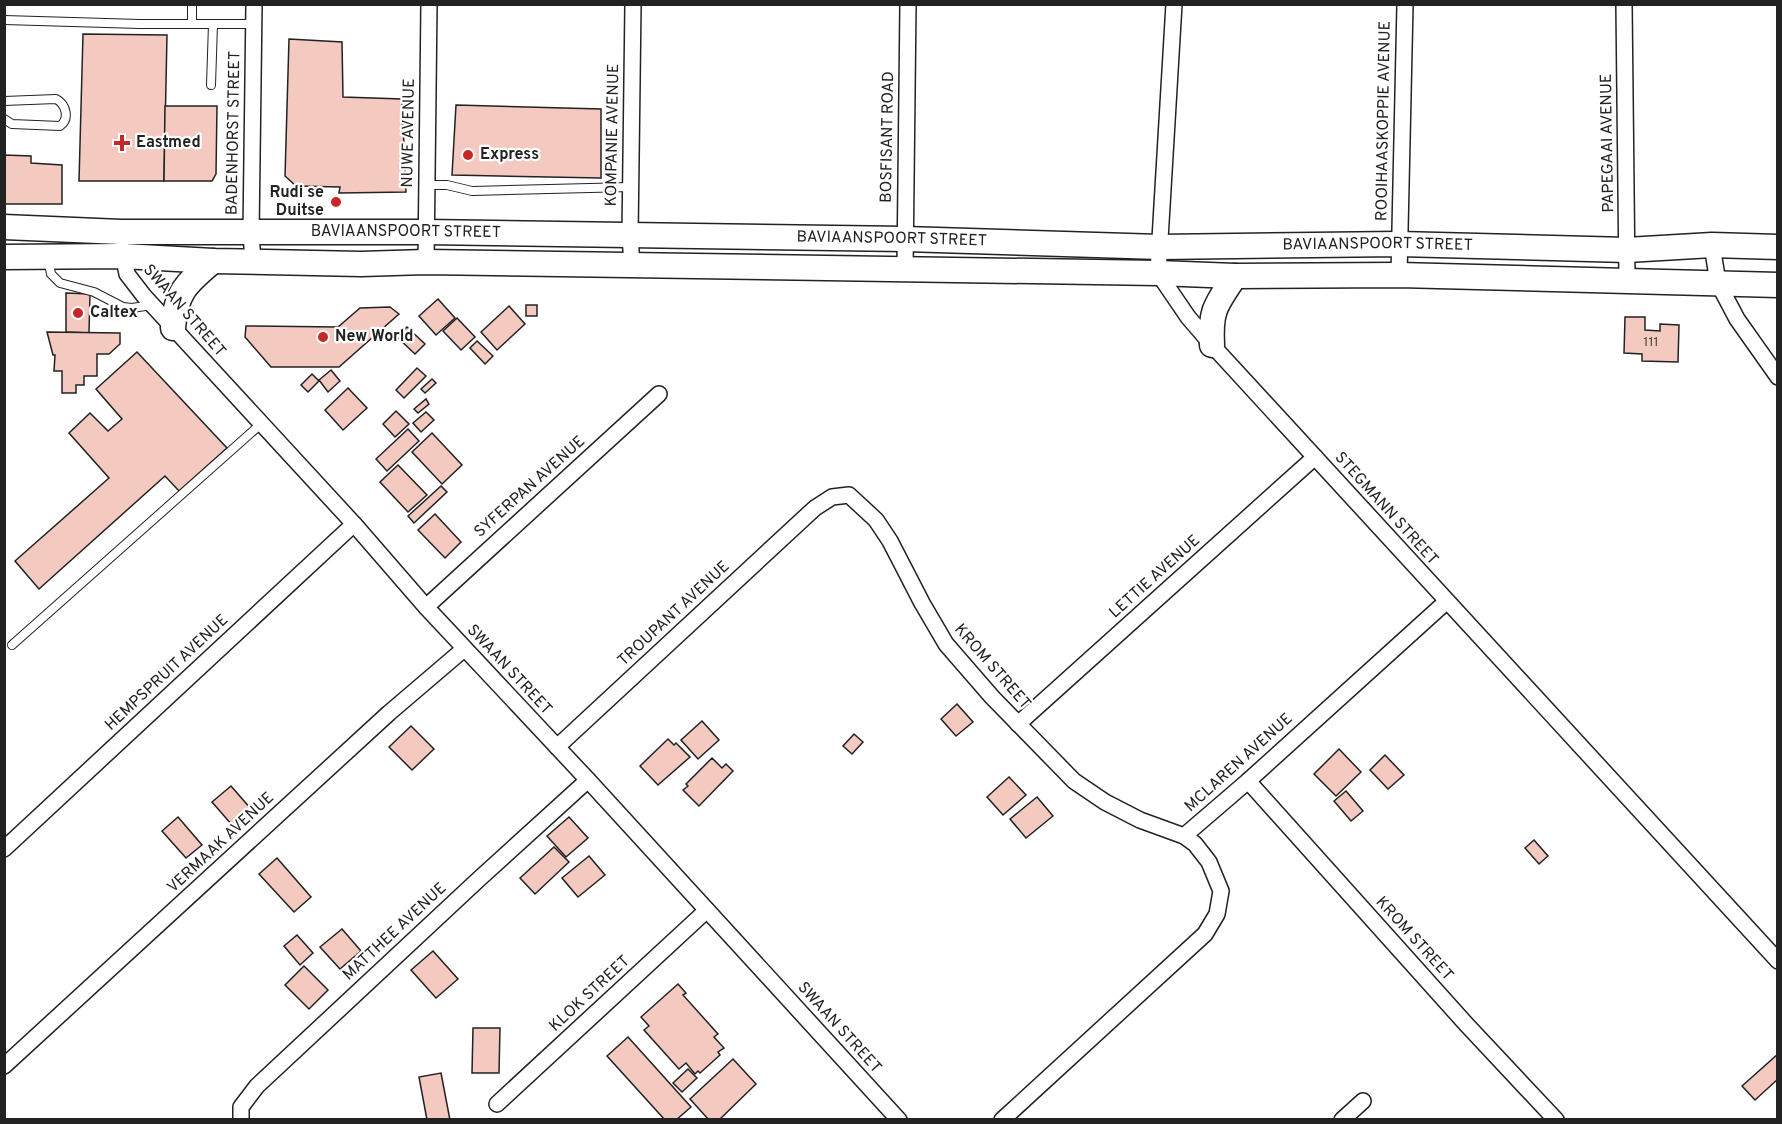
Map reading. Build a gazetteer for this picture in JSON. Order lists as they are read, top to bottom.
{
  "streets": {
    "main road": ["BAVIAANSPOORT STREET"],
    "street": [
      "ROOIHAASKOPPIE AVENUE",
      "BADENHORST STREET",
      "NUWE AVENUE",
      "KOMPANIE AVENUE",
      "BOSFISANT ROAD",
      "PAPEGAAI AVENUE",
      "SWAAN STREET",
      "SYFERPAN AVENUE",
      "STEGMANN STREET",
      "LETTIE AVENUE",
      "TROUPANT AVENUE",
      "KROM STREET",
      "HEMPSPRUIT AVENUE",
      "MCLAREN AVENUE",
      "VERMAAK AVENUE",
      "MATTHEE AVENUE",
      "KLOK STREET"
    ]
  },
  "crossings": [
    ["ROOIHAASKOPPIE AVENUE", "BAVIAANSPOORT STREET"],
    ["BADENHORST STREET", "BAVIAANSPOORT STREET"],
    ["NUWE AVENUE", "BAVIAANSPOORT STREET"],
    ["KOMPANIE AVENUE", "BAVIAANSPOORT STREET"],
    ["BOSFISANT ROAD", "BAVIAANSPOORT STREET"],
    ["PAPEGAAI AVENUE", "BAVIAANSPOORT STREET"],
    ["BAVIAANSPOORT STREET", "SWAAN STREET"],
    ["BAVIAANSPOORT STREET", "STEGMANN STREET"],
    ["SWAAN STREET", "SYFERPAN AVENUE"],
    ["SWAAN STREET", "TROUPANT AVENUE"],
    ["SWAAN STREET", "HEMPSPRUIT AVENUE"],
    ["SWAAN STREET", "VERMAAK AVENUE"],
    ["SWAAN STREET", "MATTHEE AVENUE"],
    ["SWAAN STREET", "KLOK STREET"],
    ["STEGMANN STREET", "LETTIE AVENUE"],
    ["STEGMANN STREET", "MCLAREN AVENUE"],
    ["LETTIE AVENUE", "KROM STREET"],
    ["TROUPANT AVENUE", "KROM STREET"],
    ["KROM STREET", "MCLAREN AVENUE"]
  ],
  "places": {
    "health": ["Eastmed"],
    "other": [
      "Express",
      "Rudi se Duitse",
      "Caltex",
      "New World"
    ]
  },
  "house_numbers": ["111"]
}
